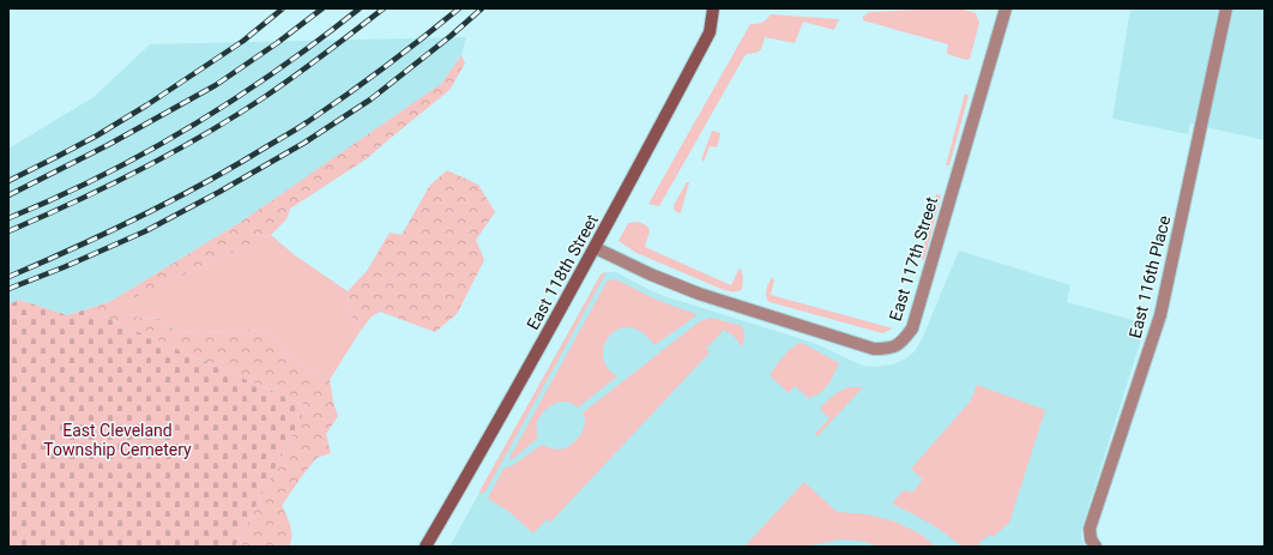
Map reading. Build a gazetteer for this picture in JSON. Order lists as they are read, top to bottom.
{
  "streets": {
    "street": ["East 117th Street", "East 118th Street", "East 116th Place"]
  },
  "crossings": [
    ["East 117th Street", "East 118th Street"]
  ],
  "parks": ["East Cleveland Township Cemetery"]
}
